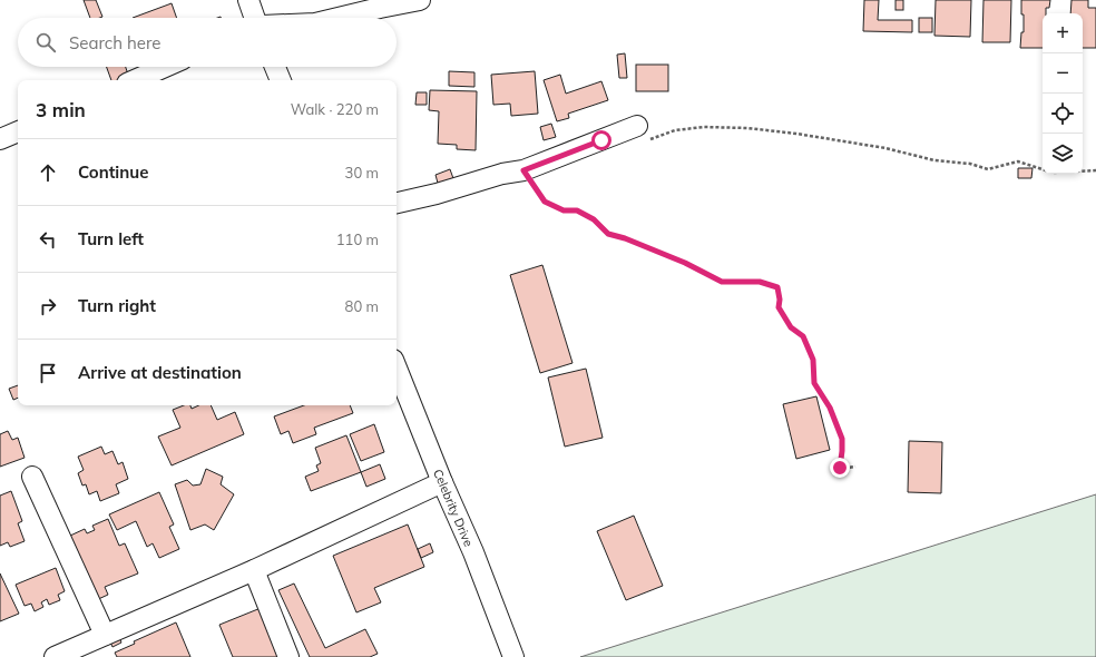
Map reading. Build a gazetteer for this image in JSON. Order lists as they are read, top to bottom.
{
  "streets": {
    "street": ["Celebrity Drive"]
  },
  "page": {
    "map_buttons": ["+", "−"],
    "search": "Search here",
    "heading": ["3 min", "Walk · 220 m"],
    "list": [
      ["Continue", "30 m"],
      ["Turn left", "110 m"],
      ["Turn right", "80 m"],
      "Arrive at destination"
    ]
  }
}
